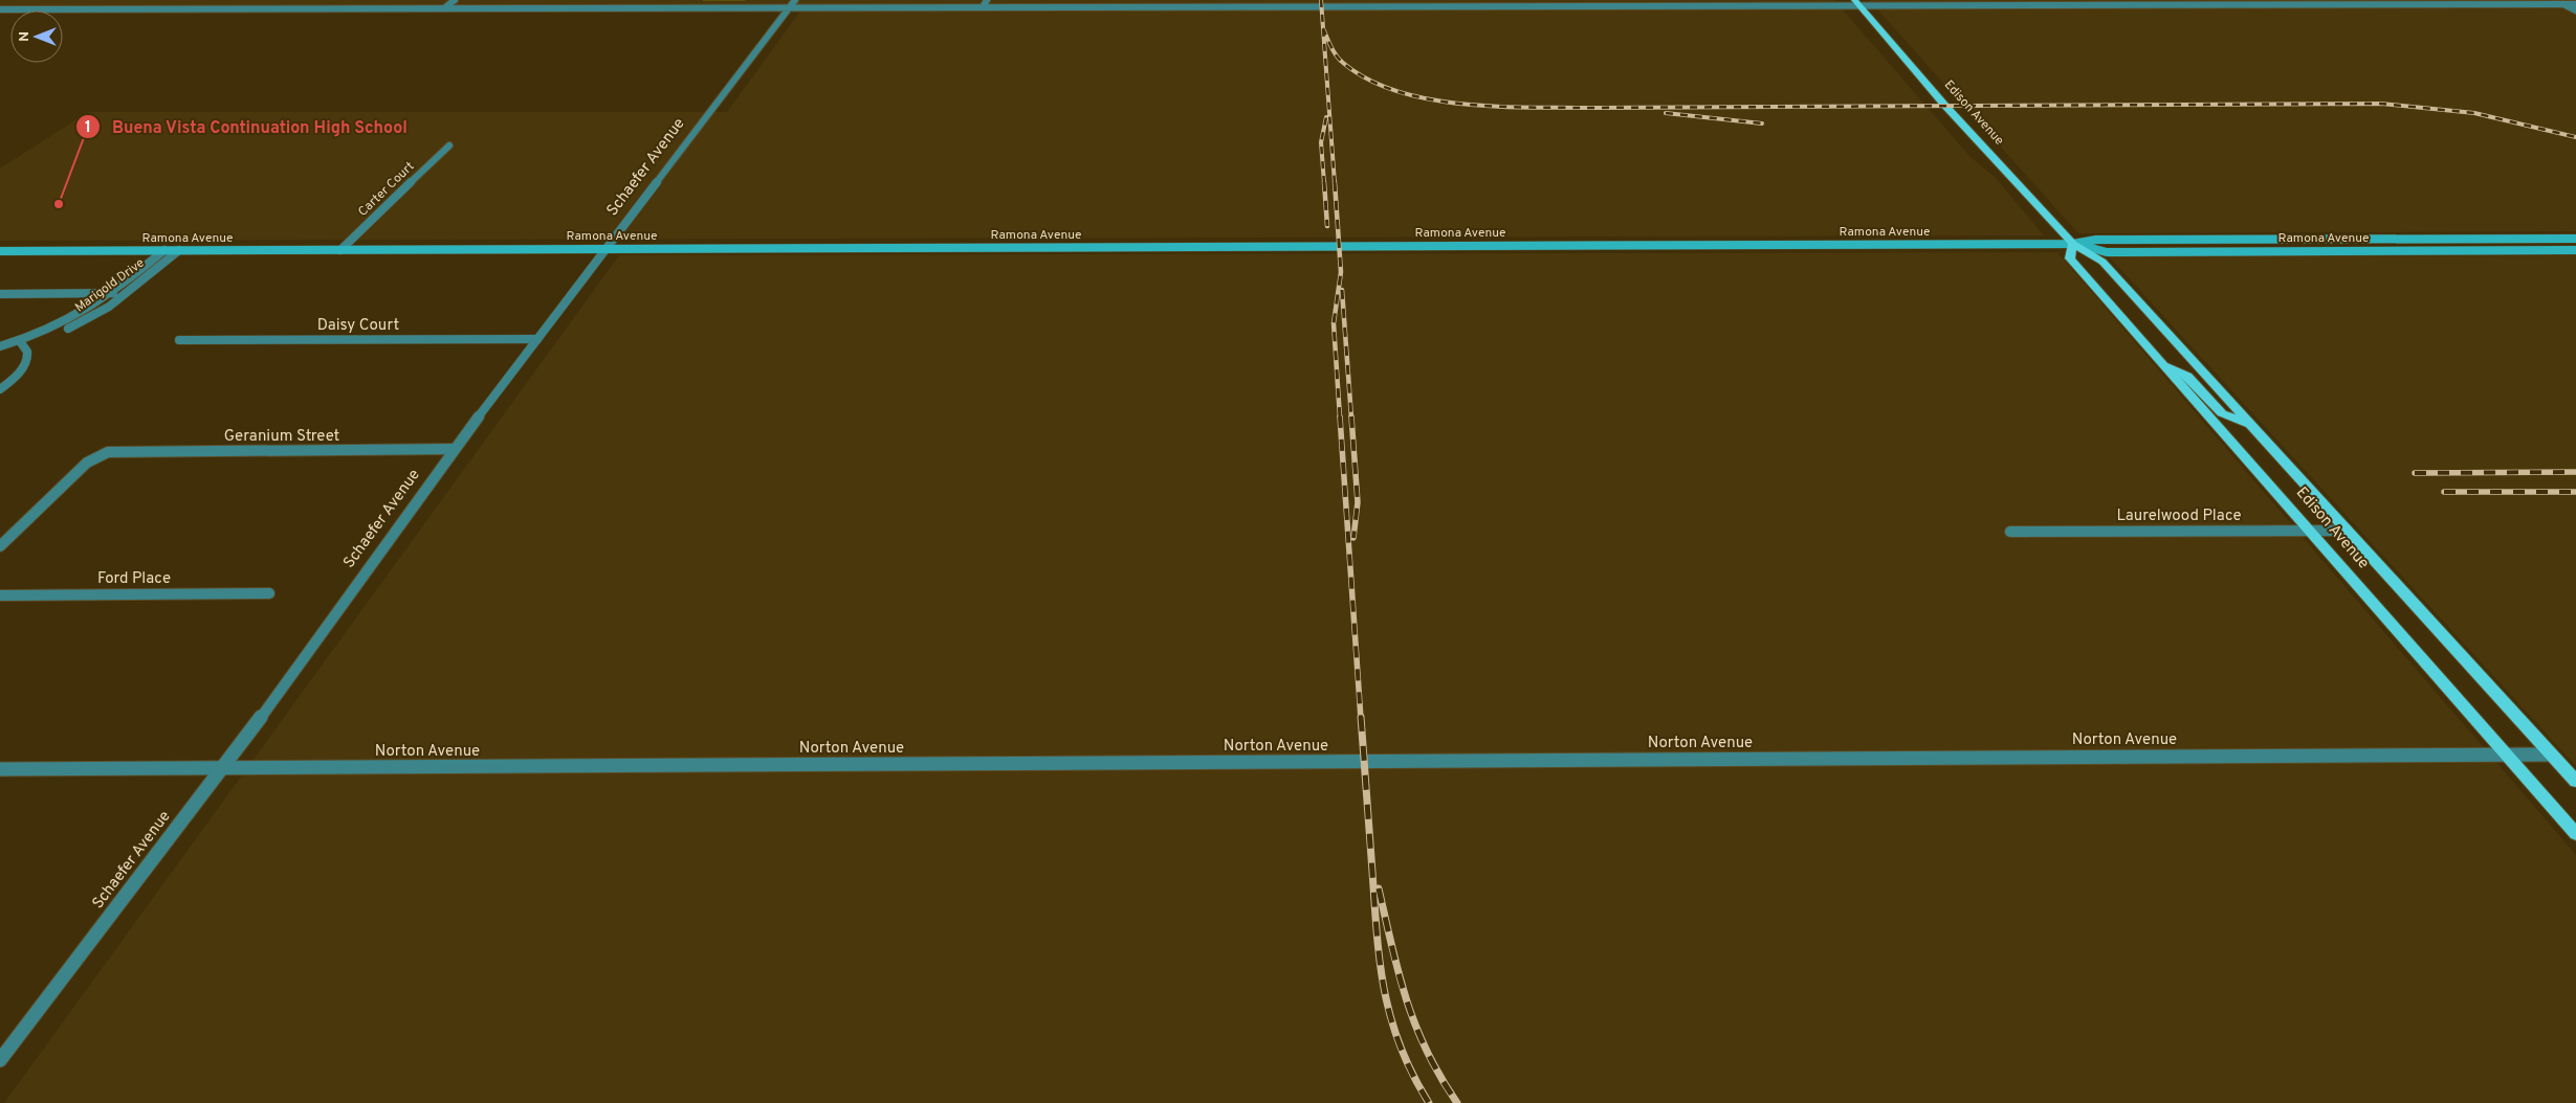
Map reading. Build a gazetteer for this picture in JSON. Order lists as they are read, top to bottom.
{
  "streets": {
    "main road": ["Edison Avenue", "Ramona Avenue"],
    "street": [
      "Schaefer Avenue",
      "Carter Court",
      "Marigold Drive",
      "Daisy Court",
      "Geranium Street",
      "Laurelwood Place",
      "Ford Place",
      "Norton Avenue"
    ]
  },
  "crossings": [
    ["Edison Avenue", "Ramona Avenue"],
    ["Edison Avenue", "Laurelwood Place"],
    ["Edison Avenue", "Norton Avenue"],
    ["Schaefer Avenue", "Ramona Avenue"],
    ["Schaefer Avenue", "Daisy Court"],
    ["Schaefer Avenue", "Geranium Street"],
    ["Schaefer Avenue", "Norton Avenue"],
    ["Carter Court", "Ramona Avenue"],
    ["Ramona Avenue", "Marigold Drive"]
  ],
  "places": ["Buena Vista Continuation High School"],
  "north": "left"
}
